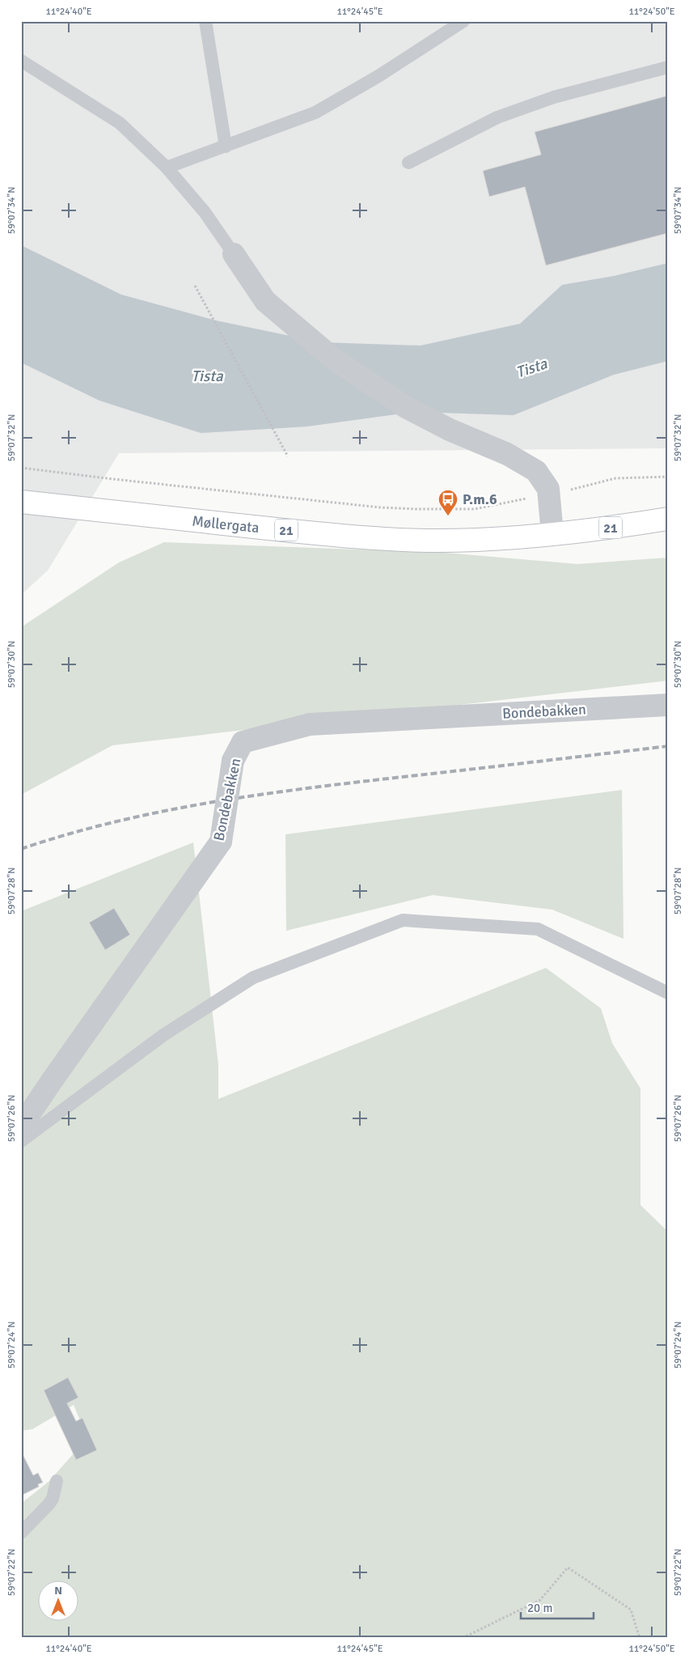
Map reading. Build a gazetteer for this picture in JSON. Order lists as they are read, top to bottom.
{
  "streets": {
    "main road": ["Møllergata", "21"],
    "street": ["Bondebakken"]
  },
  "crossings": [
    ["Møllergata", "21"]
  ],
  "water": ["Tista"],
  "places": {
    "bus stop": ["P.m.6"]
  },
  "scale_bar": "20 m",
  "north": "top",
  "coordinates": [
    "11°24'40\"E",
    "11°24'45\"E",
    "11°24'50\"E",
    "59°07'34\"N",
    "59°07'32\"N",
    "59°07'30\"N",
    "59°07'28\"N",
    "59°07'26\"N",
    "59°07'24\"N",
    "59°07'22\"N"
  ]
}
